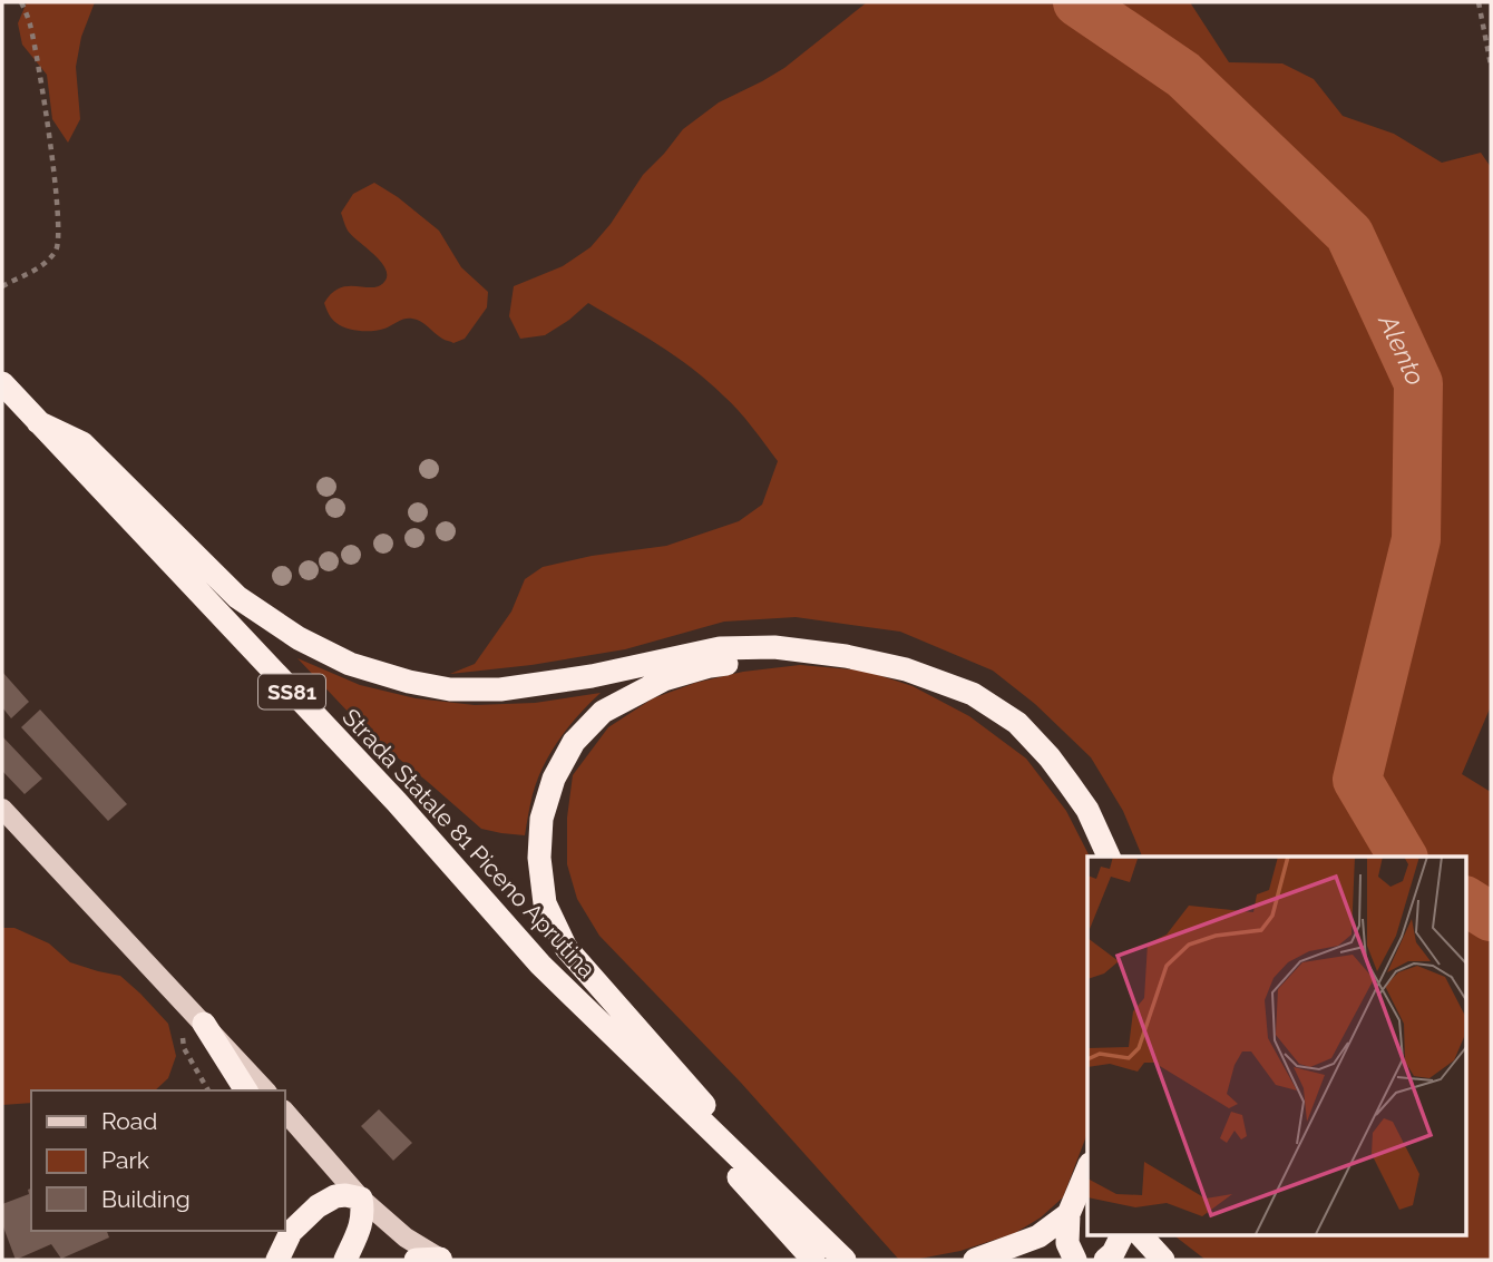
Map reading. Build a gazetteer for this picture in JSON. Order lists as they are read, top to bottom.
{
  "streets": {
    "highway": ["SS81", "Strada Statale 81 Piceno Aprutina"]
  },
  "water": ["Alento"],
  "legend": ["Road", "Park", "Building"]
}
